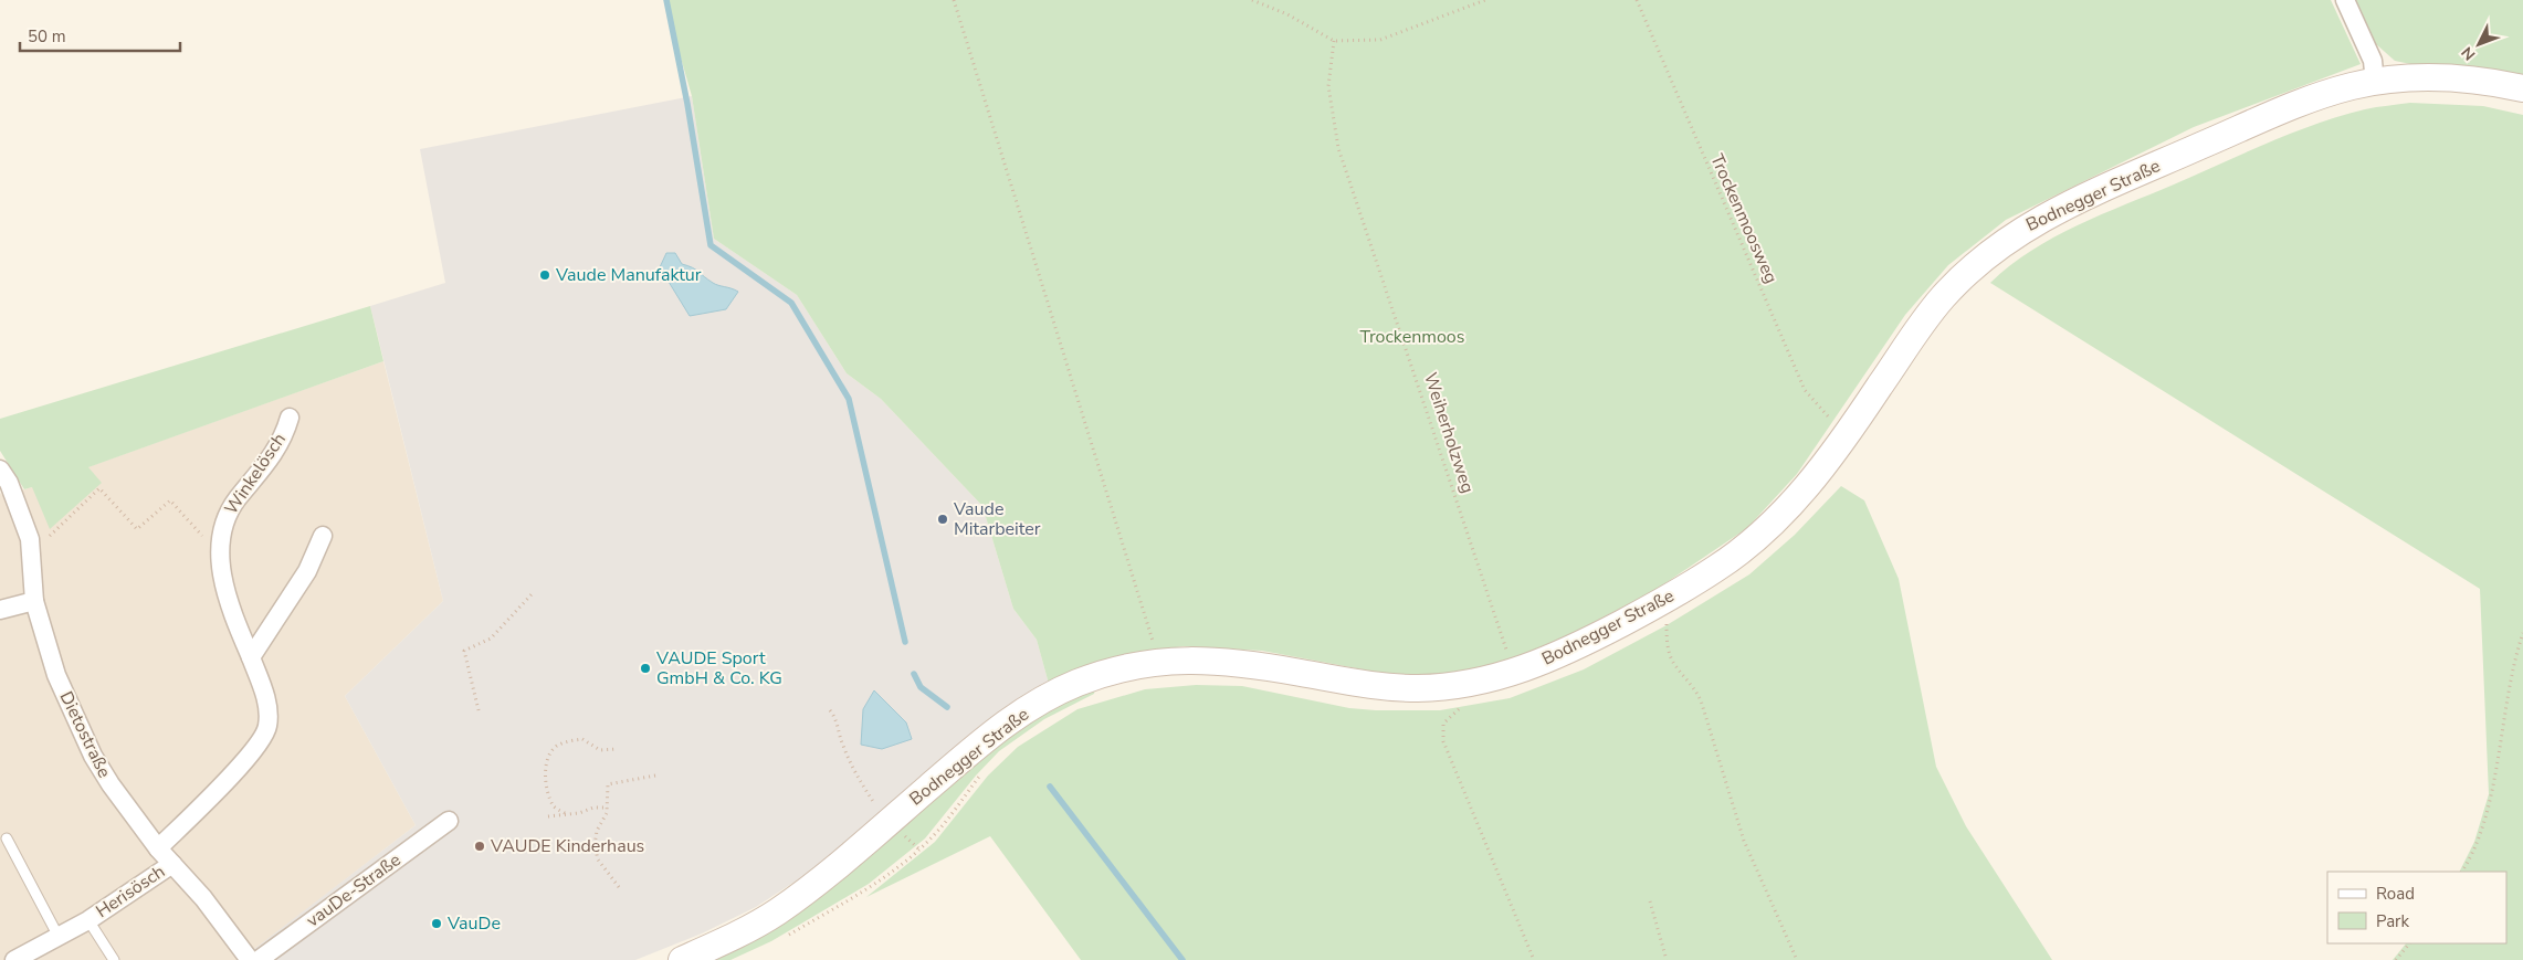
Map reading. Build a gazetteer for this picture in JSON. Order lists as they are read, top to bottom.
{
  "streets": {
    "main road": ["Bodnegger Straße"],
    "street": [
      "Winkelösch",
      "Dietostraße",
      "vauDe-Straße",
      "Herisösch"
    ],
    "path": ["Trockenmoosweg", "Weiherholzweg"]
  },
  "crossings": [
    ["Bodnegger Straße", "Trockenmoosweg"],
    ["Bodnegger Straße", "Weiherholzweg"],
    ["Winkelösch", "Dietostraße"],
    ["Dietostraße", "Herisösch"]
  ],
  "parks": ["Trockenmoos"],
  "places": [
    "Vaude Manufaktur",
    "Vaude Mitarbeiter",
    "VAUDE Sport GmbH & Co. KG",
    "VAUDE Kinderhaus",
    "VauDe"
  ],
  "legend": ["Road", "Park"],
  "scale_bar": "50 m",
  "north": "bottom left"
}
